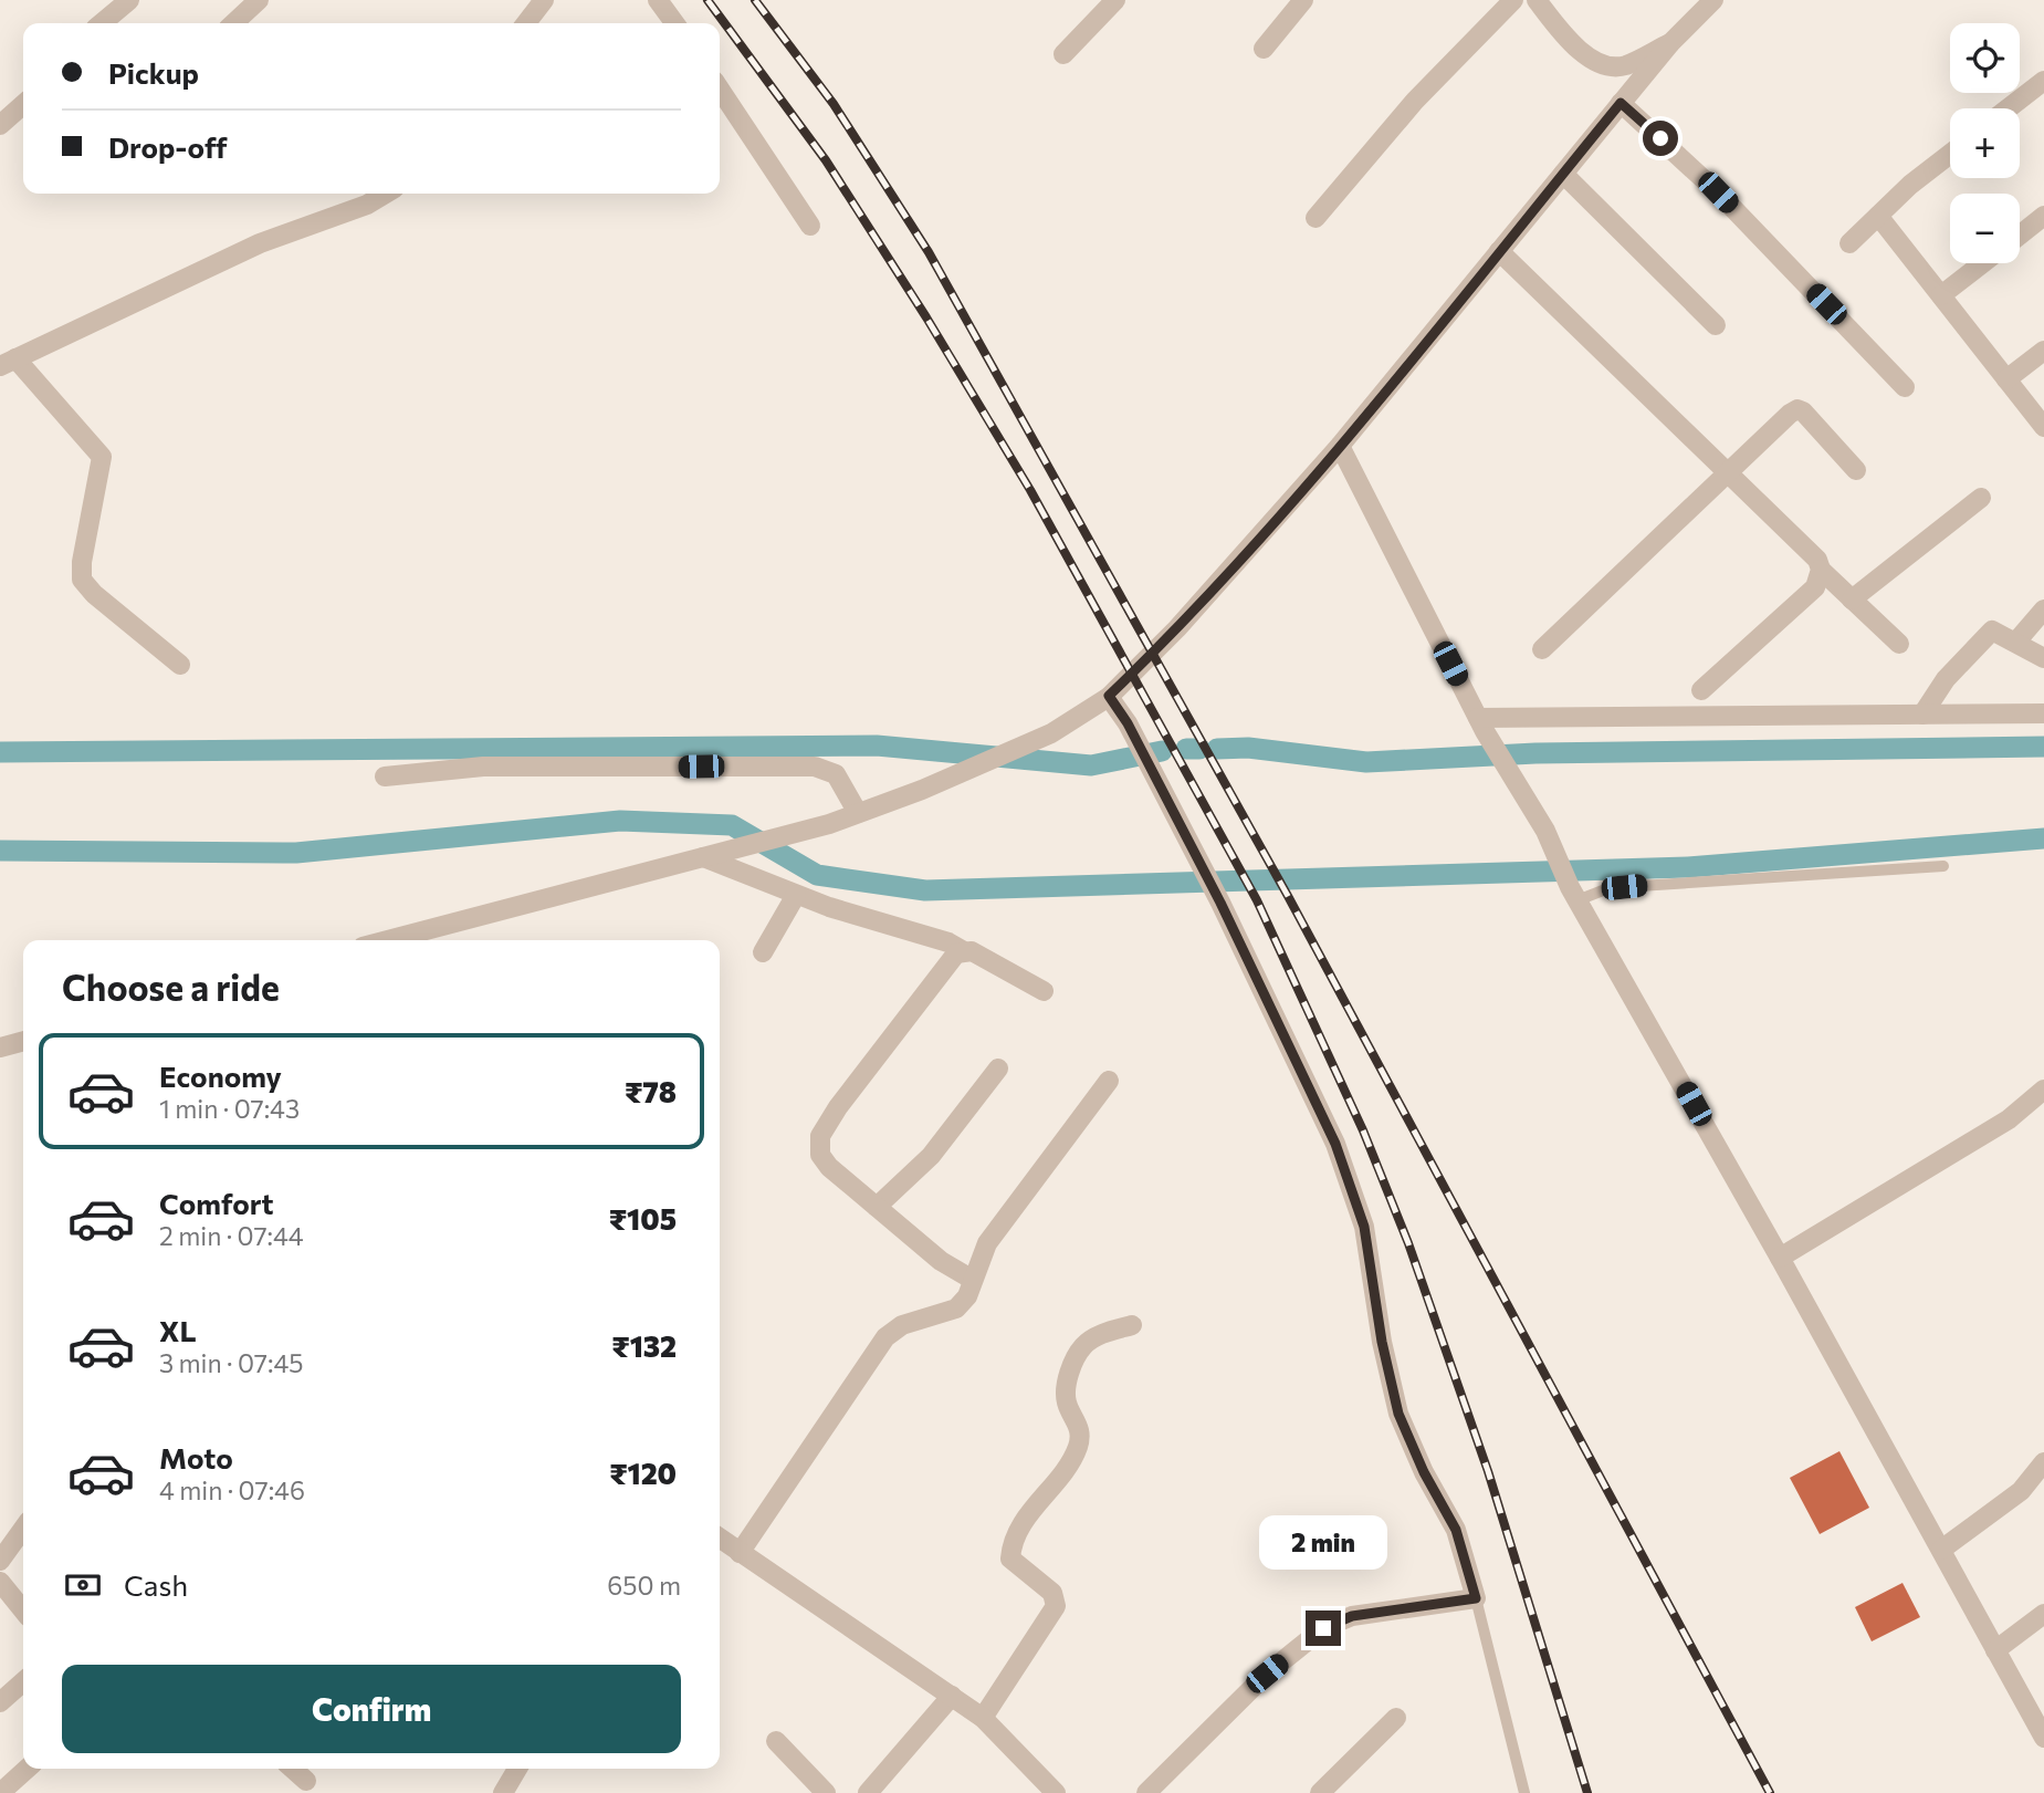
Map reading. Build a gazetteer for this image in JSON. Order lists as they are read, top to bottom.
{
  "page": {
    "map_buttons": ["+", "−"],
    "banner": ["Pickup", "Drop-off"],
    "heading": "Choose a ride",
    "list": [
      {
        "name": "Economy",
        "note": "1 min · 07:43",
        "value": "₹78"
      },
      {
        "name": "Comfort",
        "note": "2 min · 07:44",
        "value": "₹105"
      },
      {
        "name": "XL",
        "note": "3 min · 07:45",
        "value": "₹132"
      },
      {
        "name": "Moto",
        "note": "4 min · 07:46",
        "value": "₹120"
      }
    ],
    "bubble": "2 min",
    "pay": ["Cash", "650 m"],
    "buttons": "Confirm"
  }
}
